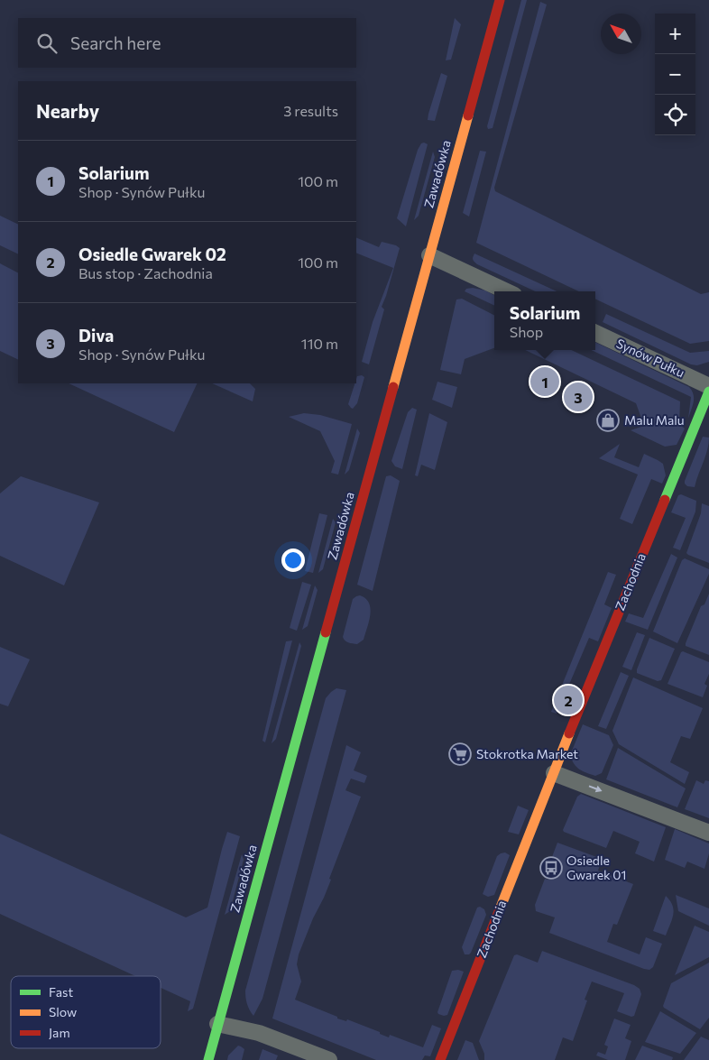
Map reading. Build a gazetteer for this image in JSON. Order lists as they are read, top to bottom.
{
  "streets": {
    "main road": ["Zawadówka", "Zachodnia"],
    "street": ["Synów Pułku"]
  },
  "places": {
    "shop": ["Malu Malu"],
    "supermarket": ["Stokrotka Market"],
    "bus stop": ["Osiedle Gwarek 01"]
  },
  "legend": ["Fast", "Slow", "Jam"],
  "north": "top left",
  "page": {
    "map_buttons": ["+", "−"],
    "search": "Search here",
    "heading": ["Nearby", "3 results"],
    "list": [
      {
        "mark": "1",
        "name": "Solarium",
        "note": "Shop · Synów Pułku",
        "value": "100 m"
      },
      {
        "mark": "2",
        "name": "Osiedle Gwarek 02",
        "note": "Bus stop · Zachodnia",
        "value": "100 m"
      },
      {
        "mark": "3",
        "name": "Diva",
        "note": "Shop · Synów Pułku",
        "value": "110 m"
      }
    ],
    "popup": ["Solarium", "Shop"],
    "pins": ["1", "3", "2"]
  }
}
